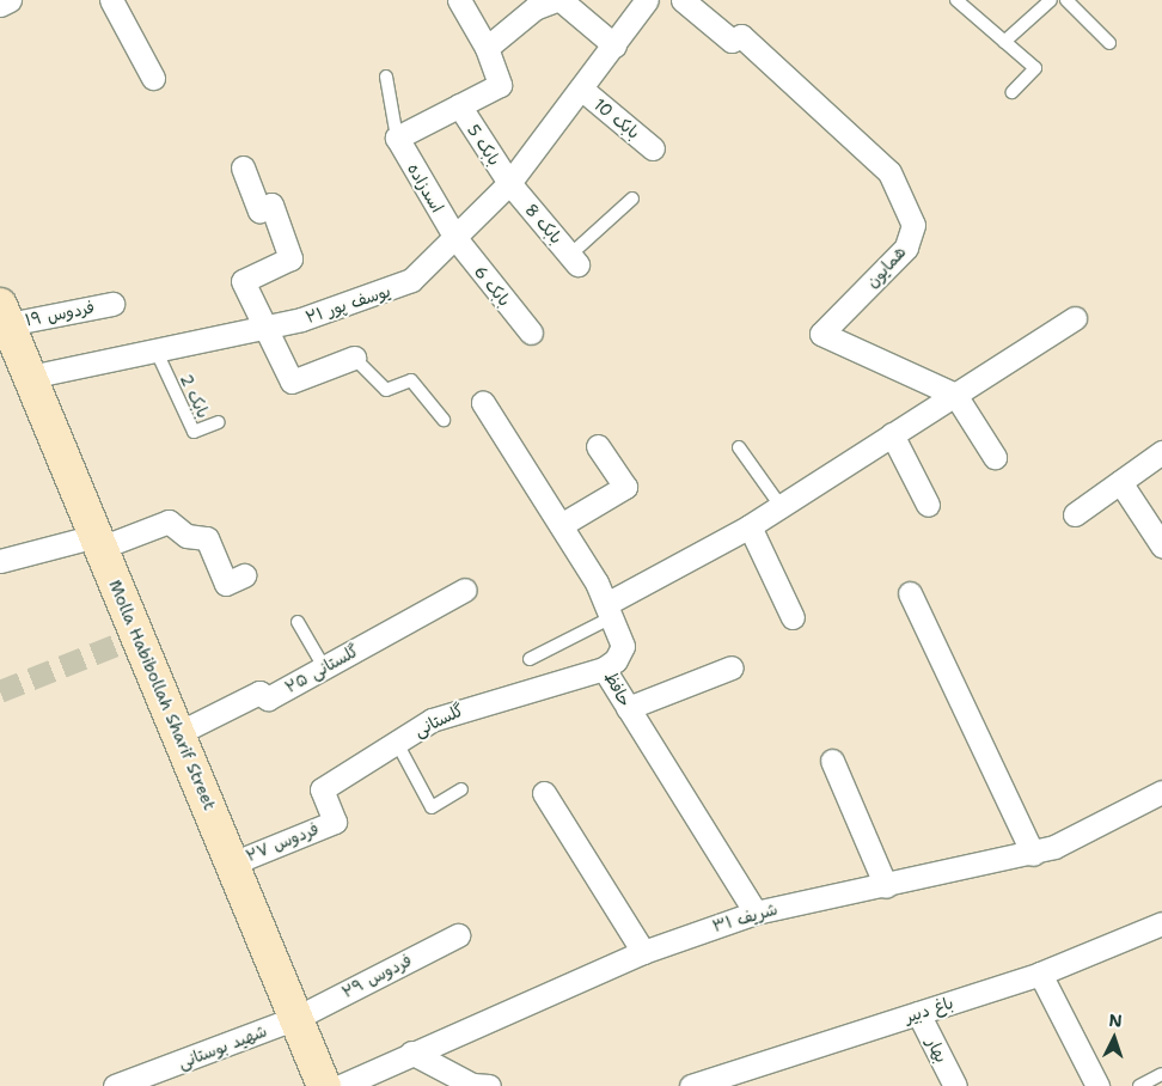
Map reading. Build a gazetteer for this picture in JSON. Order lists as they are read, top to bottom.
{
  "streets": {
    "main road": ["Molla Habibollah Sharif Street"],
    "street": [
      "بابک 10",
      "بابک 5",
      "اسدزاده",
      "بابک 8",
      "همایون",
      "بابک 6",
      "یوسف پور ۲۱",
      "فردوس ۱۹",
      "گلستانی ۲۵",
      "حافظ",
      "گلستانی",
      "فردوس ۲۷",
      "شریف ۳۱",
      "فردوس ۲۹",
      "باغ دبیر",
      "شهید بوستانی",
      "بهار"
    ],
    "lane": ["بابک 2"]
  },
  "crossings": [
    ["بابک 10", "یوسف پور ۲۱"],
    ["بابک 5", "بابک 8"],
    ["بابک 5", "یوسف پور ۲۱"],
    ["اسدزاده", "بابک 6"],
    ["اسدزاده", "یوسف پور ۲۱"],
    ["بابک 8", "یوسف پور ۲۱"],
    ["بابک 6", "یوسف پور ۲۱"],
    ["یوسف پور ۲۱", "بابک 2"],
    ["یوسف پور ۲۱", "Molla Habibollah Sharif Street"],
    ["فردوس ۱۹", "Molla Habibollah Sharif Street"],
    ["گلستانی ۲۵", "Molla Habibollah Sharif Street"],
    ["حافظ", "گلستانی"],
    ["حافظ", "شریف ۳۱"],
    ["Molla Habibollah Sharif Street", "فردوس ۲۷"],
    ["Molla Habibollah Sharif Street", "فردوس ۲۹"],
    ["Molla Habibollah Sharif Street", "شهید بوستانی"],
    ["گلستانی", "فردوس ۲۷"],
    ["فردوس ۲۹", "شهید بوستانی"],
    ["باغ دبیر", "بهار"]
  ],
  "north": "top"
}
